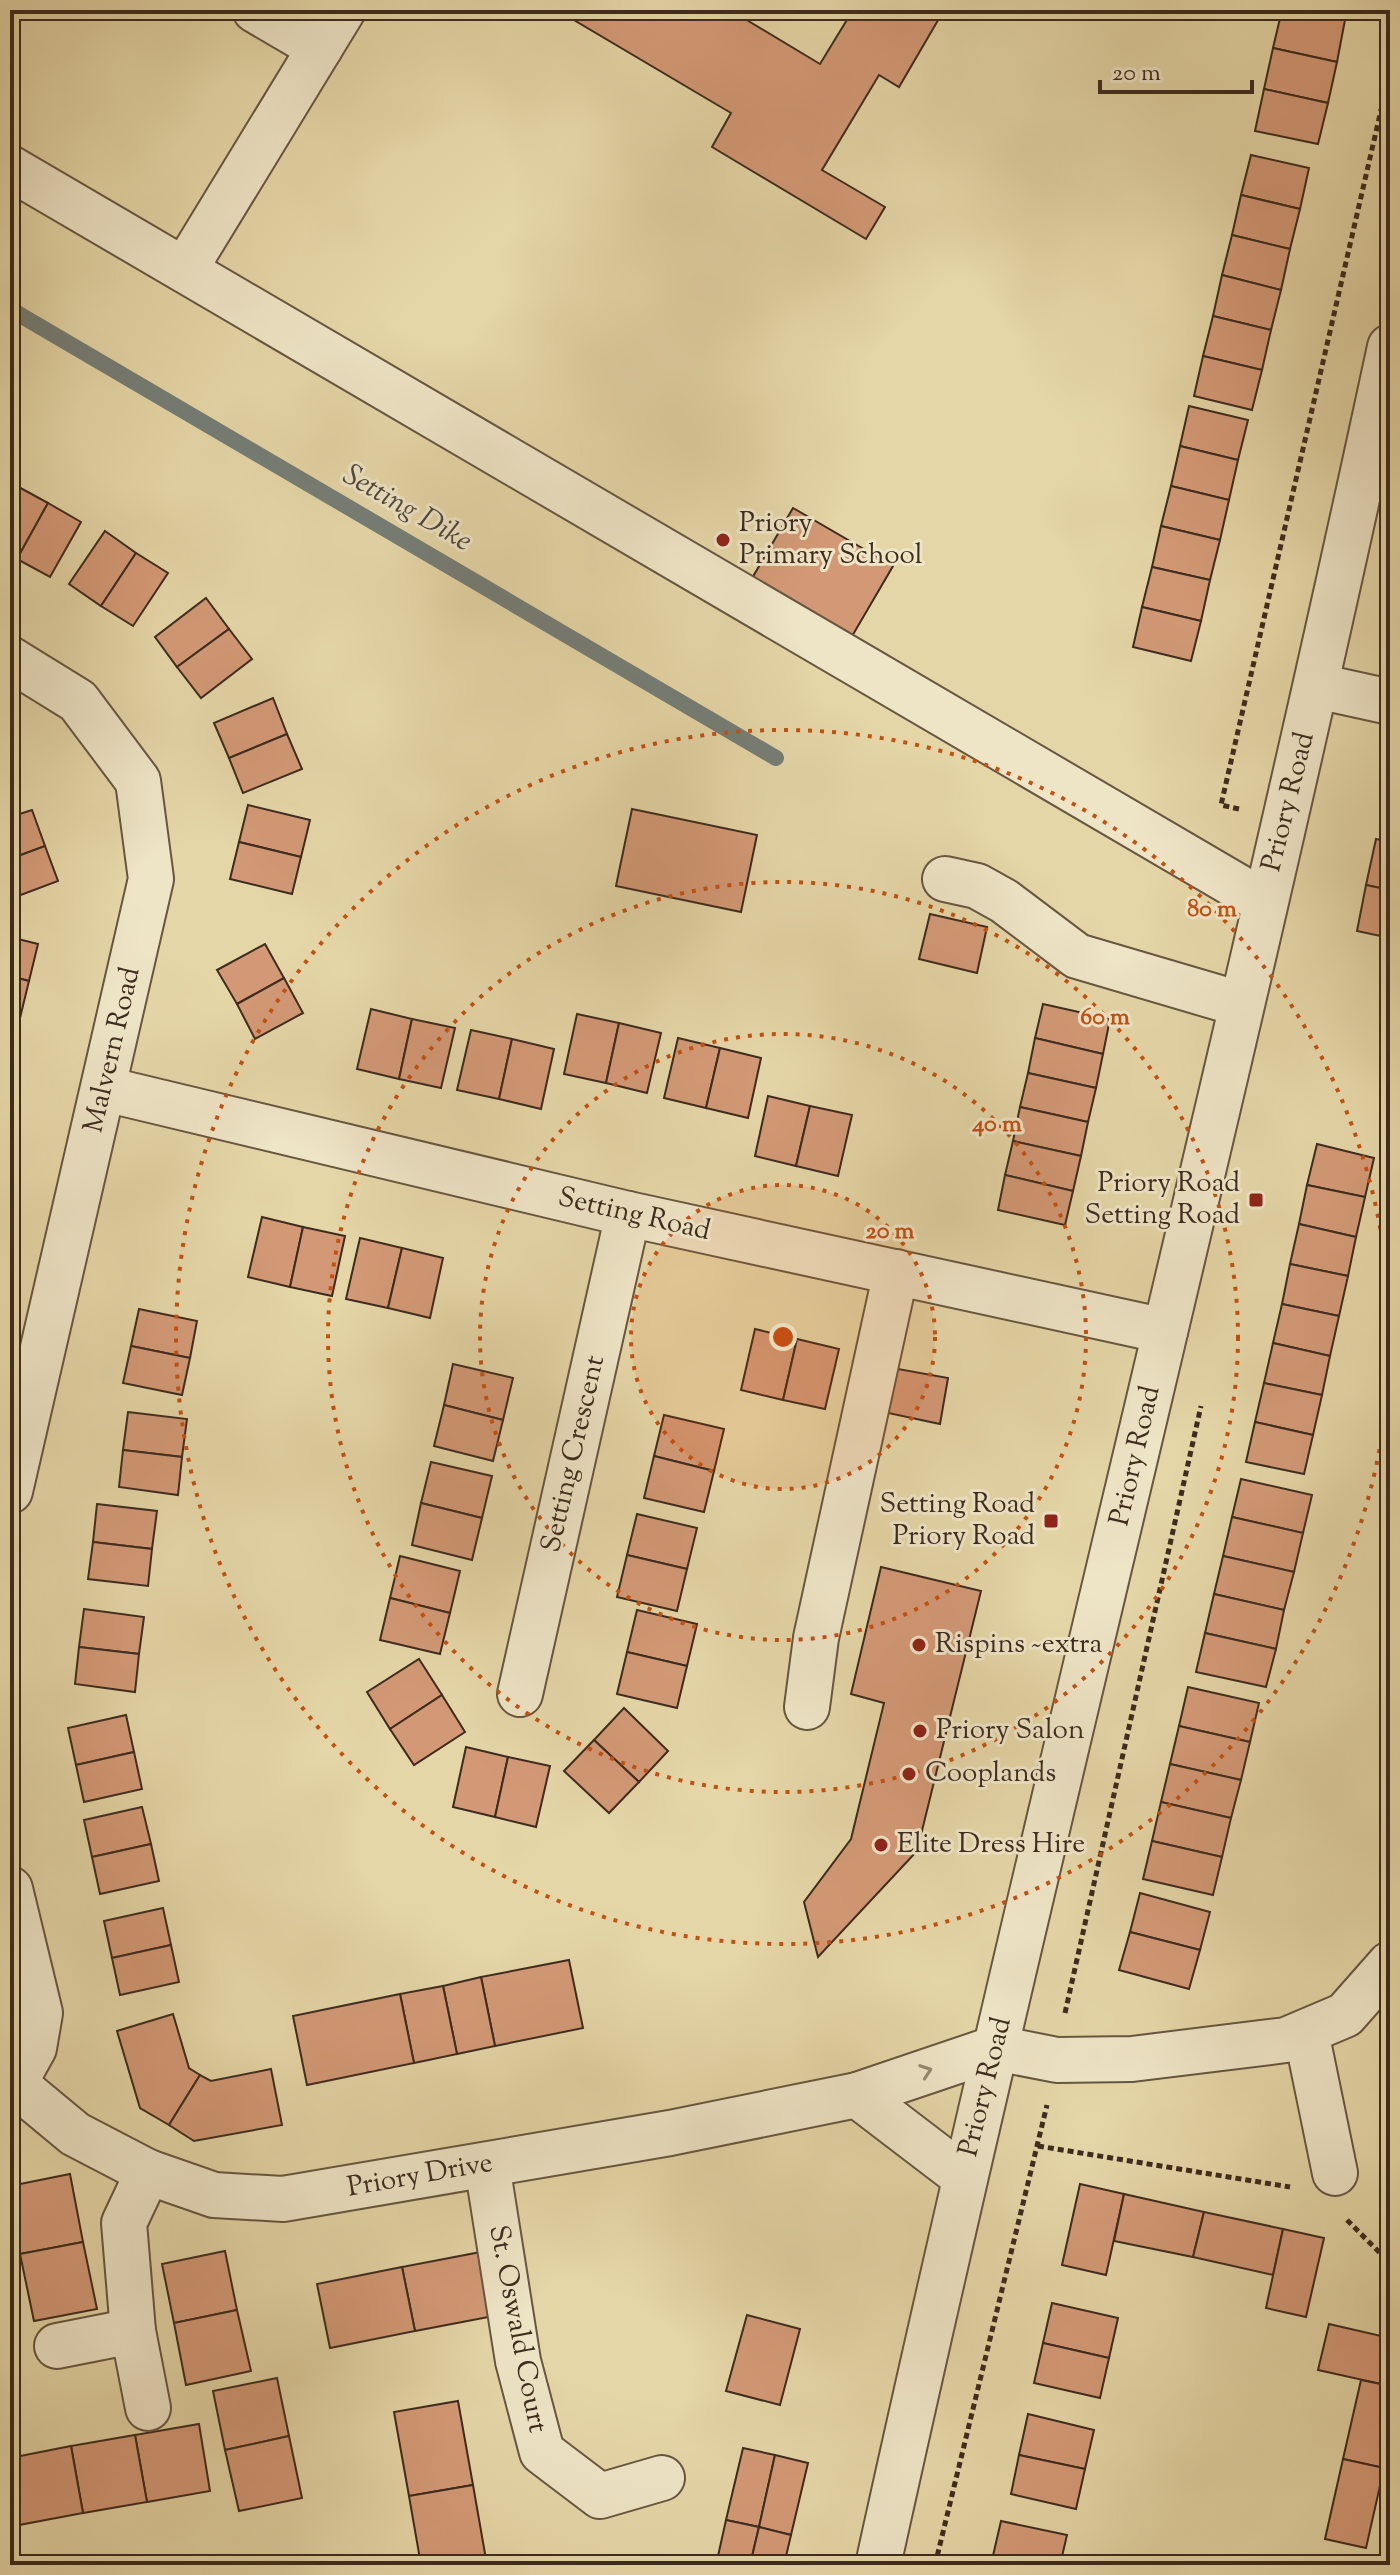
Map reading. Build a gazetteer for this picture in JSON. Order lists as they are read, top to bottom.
{
  "streets": {
    "street": [
      "Priory Road",
      "Malvern Road",
      "Setting Road",
      "Setting Crescent",
      "Priory Drive",
      "St. Oswald Court"
    ]
  },
  "crossings": [
    ["Priory Road", "Setting Road"],
    ["Priory Road", "Priory Drive"],
    ["Malvern Road", "Setting Road"],
    ["Setting Road", "Setting Crescent"],
    ["Priory Drive", "St. Oswald Court"]
  ],
  "water": ["Setting Dike"],
  "places": {
    "other": [
      "Priory Primary School",
      "Rispins ~extra",
      "Priory Salon",
      "Cooplands",
      "Elite Dress Hire"
    ],
    "transit": ["Priory Road Setting Road", "Setting Road Priory Road"]
  },
  "scale_bar": "20 m",
  "rings": [
    "80 m",
    "60 m",
    "40 m",
    "20 m"
  ]
}
